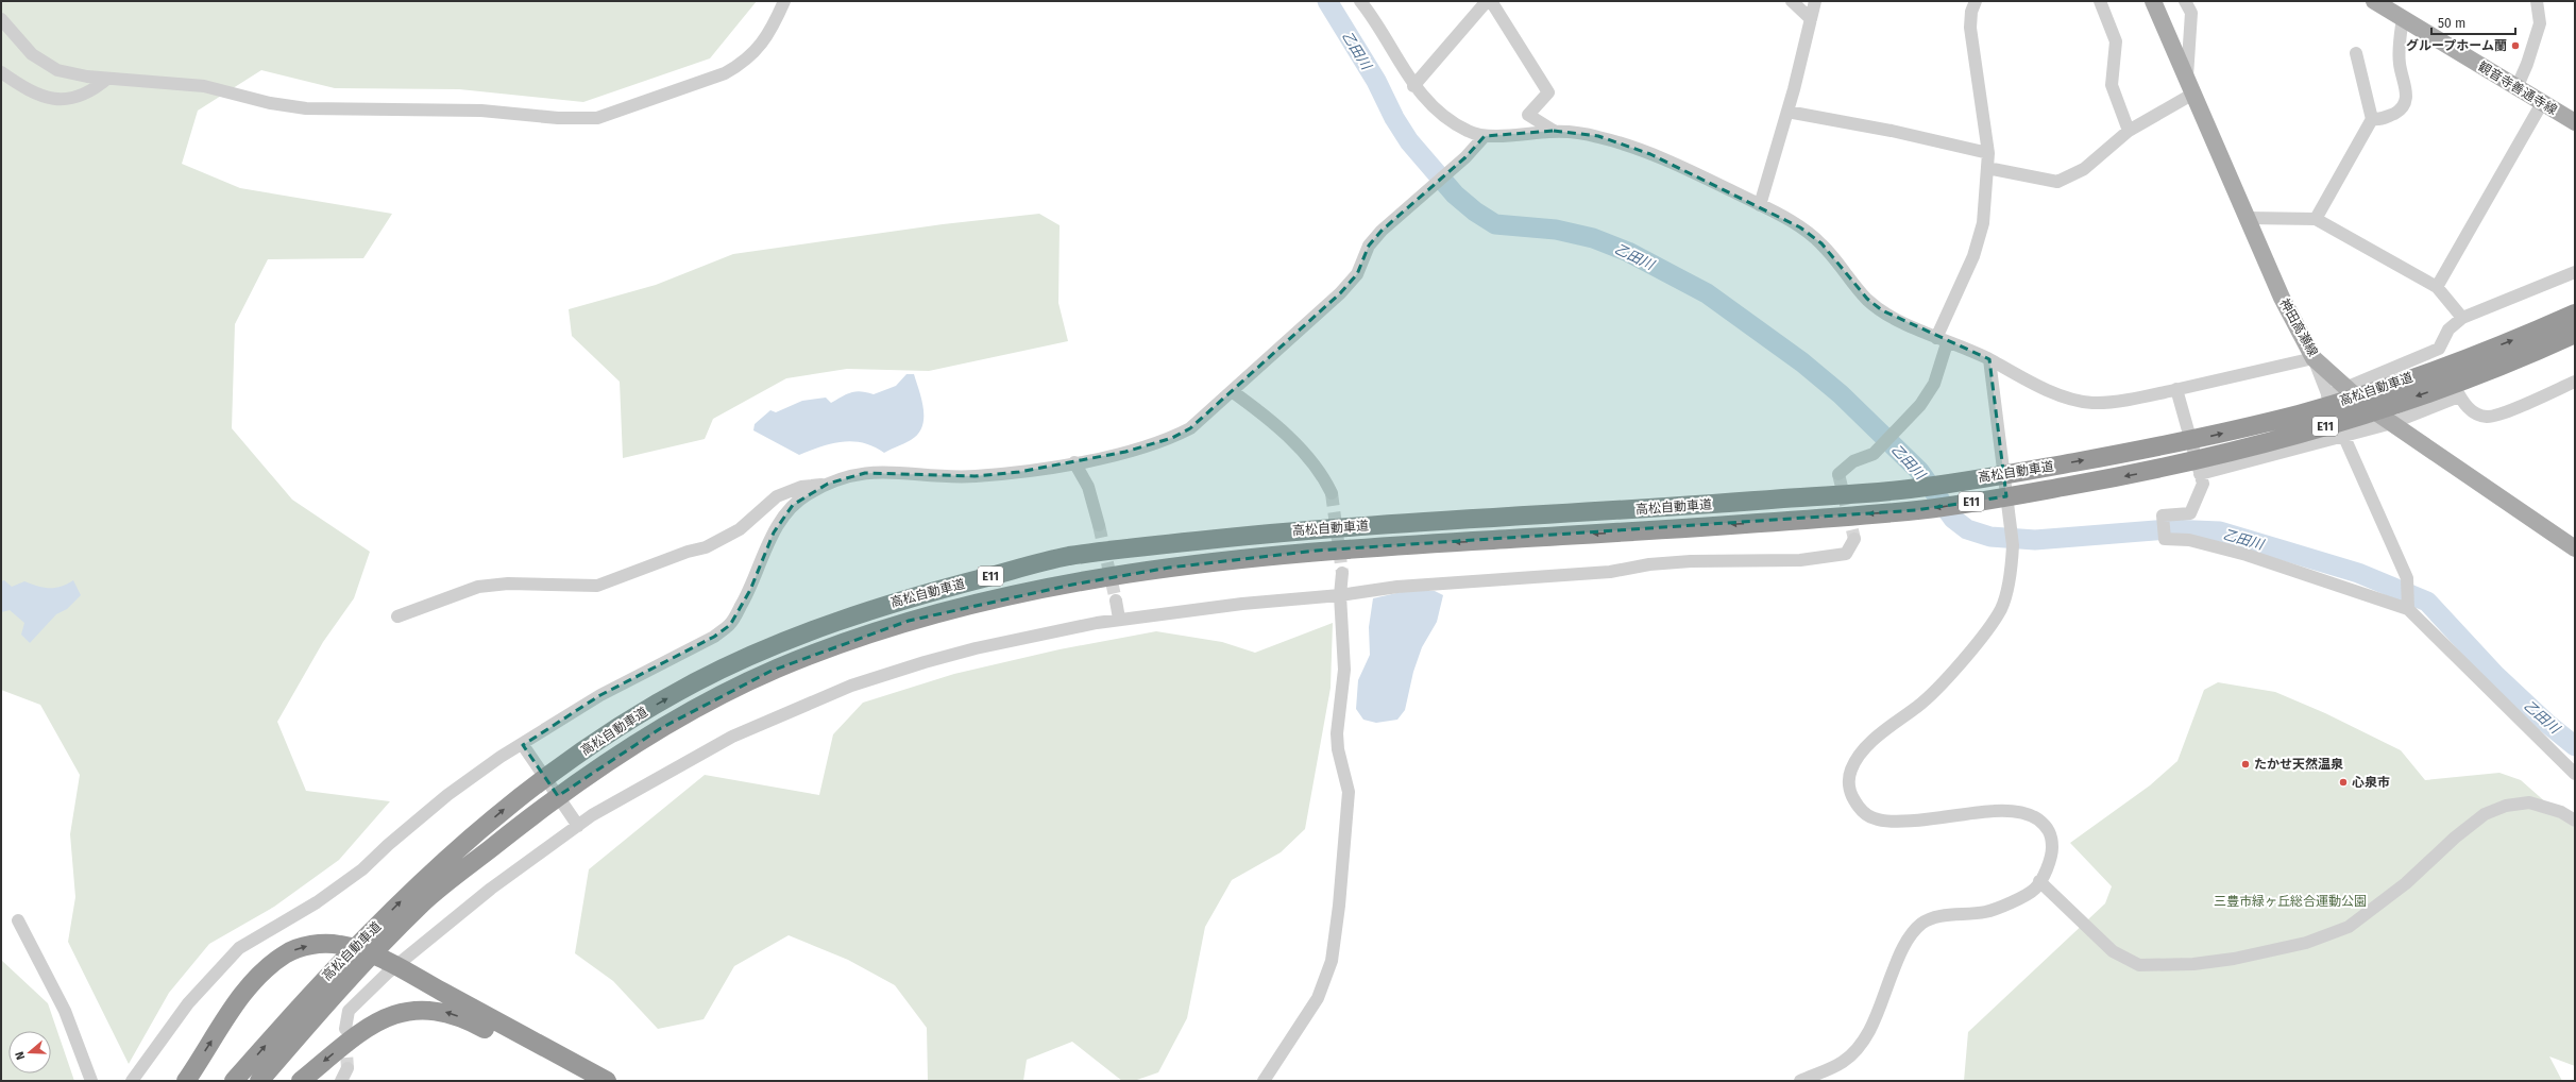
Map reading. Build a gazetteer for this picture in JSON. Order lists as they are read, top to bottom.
{
  "streets": {
    "highway": ["高松自動車道", "E11"],
    "main road": ["観音寺善通寺線", "神田高瀬線"]
  },
  "water": ["乙田川"],
  "parks": ["三豊市緑ヶ丘総合運動公園"],
  "places": ["グループホーム蘭", "たかせ天然温泉", "心泉市"],
  "scale_bar": "50 m",
  "north": "left"
}
